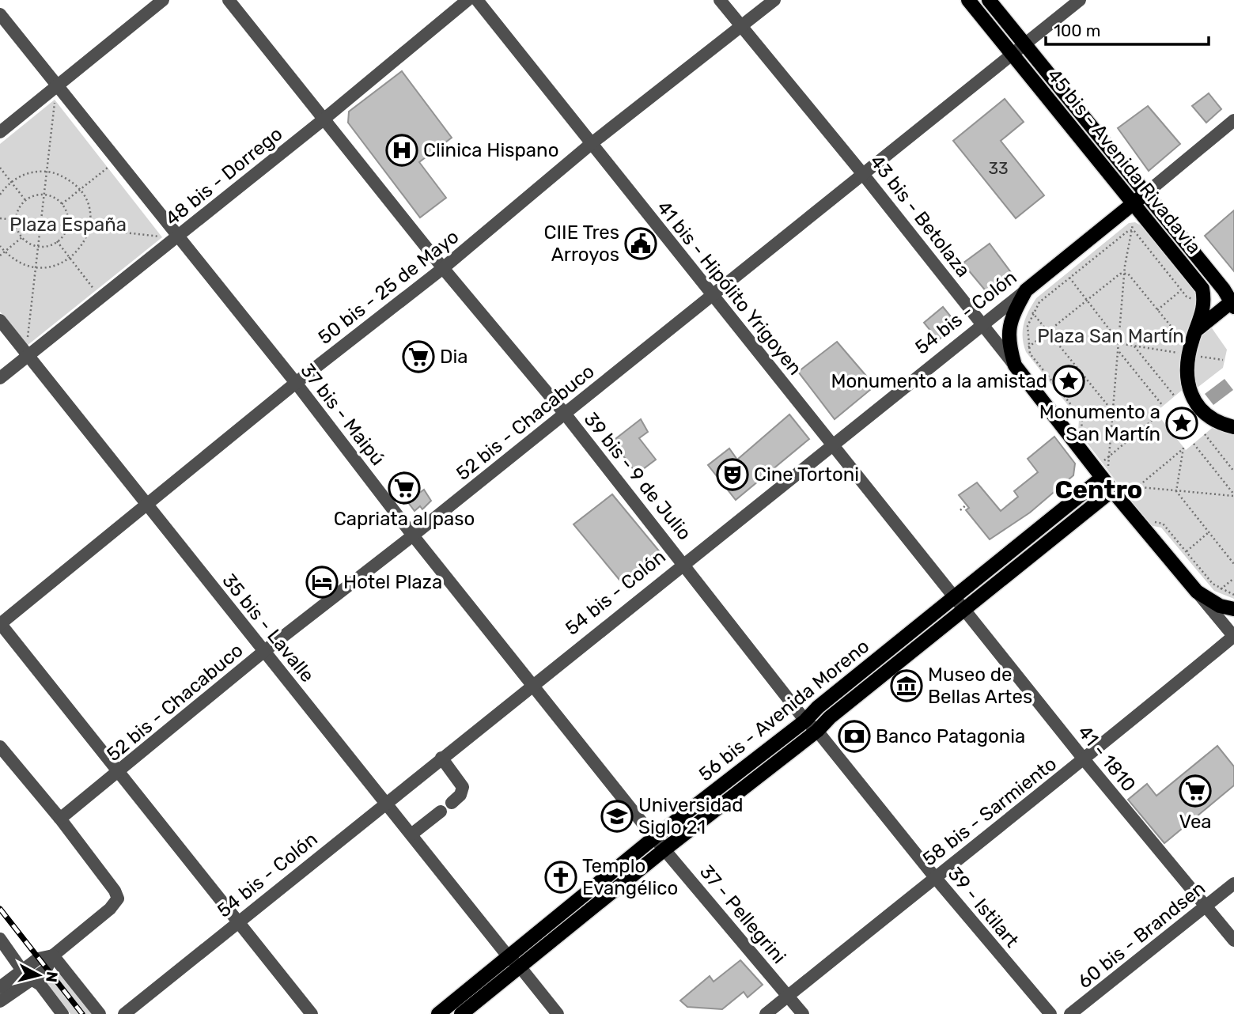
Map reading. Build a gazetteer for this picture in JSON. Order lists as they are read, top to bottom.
{
  "streets": {
    "main road": [
      "45 bis - Avenida Rivadavia",
      "43 bis - Betolaza",
      "54 bis - Colón",
      "56 bis - Avenida Moreno"
    ],
    "street": [
      "48 bis - Dorrego",
      "50 bis - 25 de Mayo",
      "41 bis - Hipólito Yrigoyen",
      "37 bis - Maipú",
      "52 bis - Chacabuco",
      "39 bis - 9 de Julio",
      "35 bis - Lavalle",
      "41 - 1810",
      "58 bis - Sarmiento",
      "39 - Istilart",
      "37 - Pellegrini",
      "60 bis - Brandsen"
    ]
  },
  "crossings": [
    ["45 bis - Avenida Rivadavia", "54 bis - Colón"],
    ["45 bis - Avenida Rivadavia", "52 bis - Chacabuco"],
    ["48 bis - Dorrego", "37 bis - Maipú"],
    ["48 bis - Dorrego", "39 bis - 9 de Julio"],
    ["48 bis - Dorrego", "35 bis - Lavalle"],
    ["43 bis - Betolaza", "50 bis - 25 de Mayo"],
    ["43 bis - Betolaza", "54 bis - Colón"],
    ["43 bis - Betolaza", "52 bis - Chacabuco"],
    ["43 bis - Betolaza", "56 bis - Avenida Moreno"],
    ["50 bis - 25 de Mayo", "41 bis - Hipólito Yrigoyen"],
    ["50 bis - 25 de Mayo", "37 bis - Maipú"],
    ["50 bis - 25 de Mayo", "39 bis - 9 de Julio"],
    ["50 bis - 25 de Mayo", "35 bis - Lavalle"],
    ["41 bis - Hipólito Yrigoyen", "54 bis - Colón"],
    ["41 bis - Hipólito Yrigoyen", "52 bis - Chacabuco"],
    ["41 bis - Hipólito Yrigoyen", "56 bis - Avenida Moreno"],
    ["41 bis - Hipólito Yrigoyen", "41 - 1810"],
    ["54 bis - Colón", "37 bis - Maipú"],
    ["54 bis - Colón", "39 bis - 9 de Julio"],
    ["54 bis - Colón", "35 bis - Lavalle"],
    ["37 bis - Maipú", "52 bis - Chacabuco"],
    ["37 bis - Maipú", "56 bis - Avenida Moreno"],
    ["37 bis - Maipú", "37 - Pellegrini"],
    ["52 bis - Chacabuco", "39 bis - 9 de Julio"],
    ["52 bis - Chacabuco", "35 bis - Lavalle"],
    ["39 bis - 9 de Julio", "56 bis - Avenida Moreno"],
    ["39 bis - 9 de Julio", "39 - Istilart"],
    ["35 bis - Lavalle", "56 bis - Avenida Moreno"],
    ["56 bis - Avenida Moreno", "41 - 1810"],
    ["56 bis - Avenida Moreno", "39 - Istilart"],
    ["56 bis - Avenida Moreno", "37 - Pellegrini"],
    ["41 - 1810", "58 bis - Sarmiento"],
    ["41 - 1810", "60 bis - Brandsen"],
    ["58 bis - Sarmiento", "39 - Istilart"],
    ["58 bis - Sarmiento", "37 - Pellegrini"]
  ],
  "districts": ["Centro"],
  "parks": ["Plaza España", "Plaza San Martín"],
  "places": {
    "hospital": ["Clinica Hispano"],
    "public building": ["CIIE Tres Arroyos"],
    "supermarket": ["Dia", "Capriata al paso", "Vea"],
    "place": ["Monumento a la amistad", "Monumento a San Martín"],
    "theatre": ["Cine Tortoni"],
    "hotel": ["Hotel Plaza"],
    "museum": ["Museo de Bellas Artes"],
    "bank": ["Banco Patagonia"],
    "school or university": ["Universidad Siglo 21"],
    "church": ["Templo Evangélico"]
  },
  "house_numbers": ["33"],
  "scale_bar": "100 m",
  "north": "right"
}
